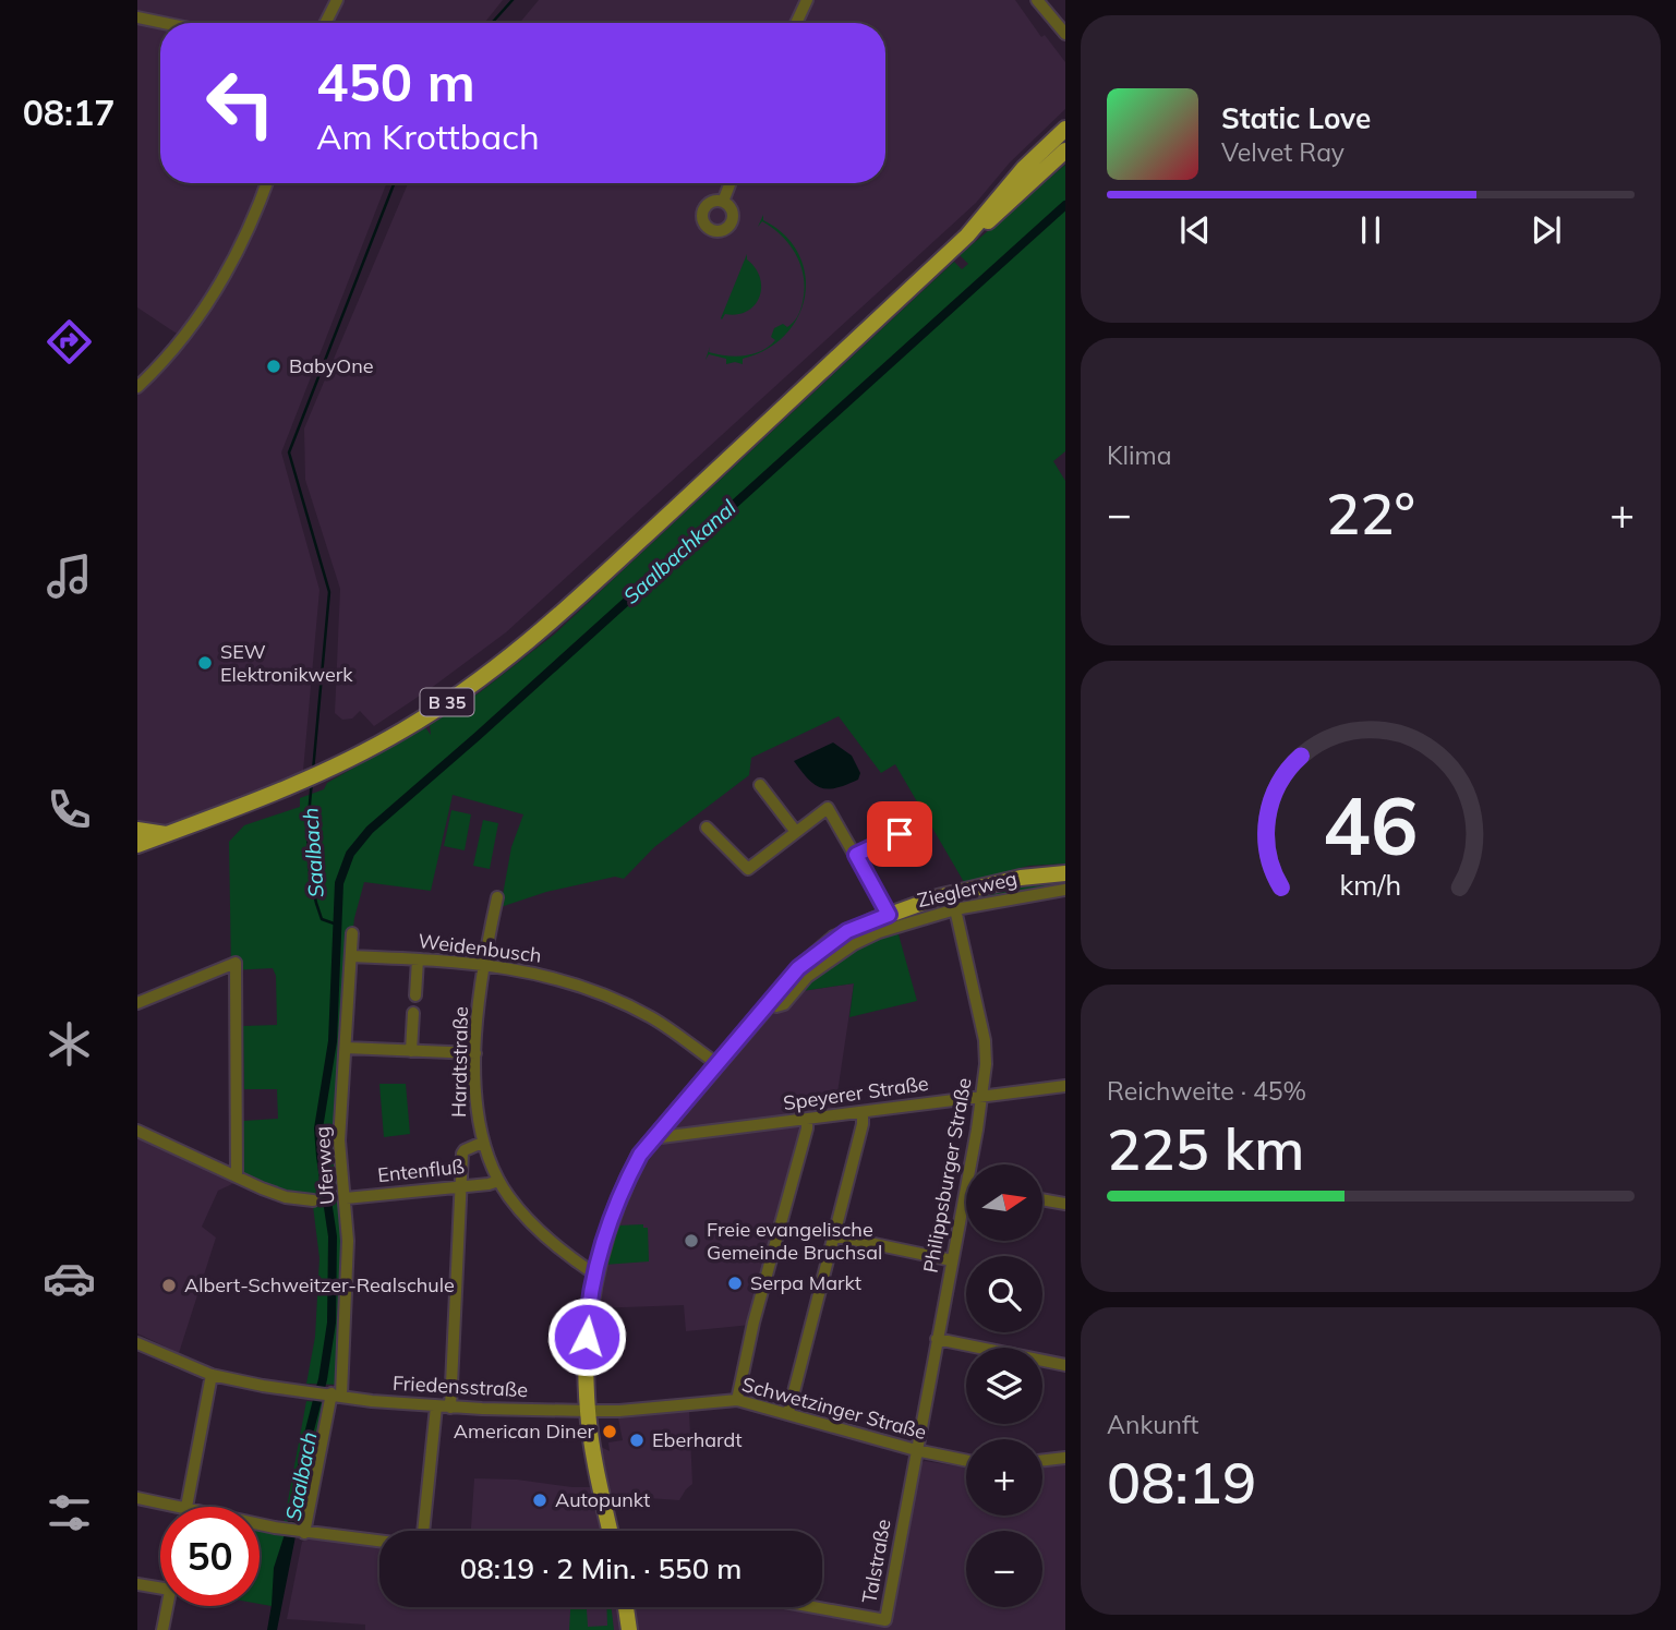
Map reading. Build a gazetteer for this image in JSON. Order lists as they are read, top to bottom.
{
  "streets": {
    "main road": ["B 35"],
    "street": [
      "Zieglerweg",
      "Weidenbusch",
      "Hardtstraße",
      "Speyerer Straße",
      "Uferweg",
      "Entenfluß",
      "Philippsburger Straße",
      "Friedensstraße",
      "Schwetzinger Straße",
      "Talstraße"
    ]
  },
  "crossings": [
    ["Zieglerweg", "Philippsburger Straße"],
    ["Weidenbusch", "Hardtstraße"],
    ["Weidenbusch", "Uferweg"],
    ["Hardtstraße", "Entenfluß"],
    ["Speyerer Straße", "Philippsburger Straße"],
    ["Uferweg", "Entenfluß"],
    ["Uferweg", "Friedensstraße"],
    ["Philippsburger Straße", "Schwetzinger Straße"],
    ["Philippsburger Straße", "Talstraße"],
    ["Friedensstraße", "Schwetzinger Straße"],
    ["Schwetzinger Straße", "Talstraße"]
  ],
  "water": ["Saalbachkanal", "Saalbach"],
  "places": [
    "BabyOne",
    "SEW Elektronikwerk",
    "Freie evangelische Gemeinde Bruchsal",
    "Serpa Markt",
    "Albert-Schweitzer-Realschule",
    "American Diner",
    "Eberhardt",
    "Autopunkt"
  ],
  "north": "right",
  "page": {
    "tabs": "08:17",
    "turn": ["450 m", "Am Krottbach"],
    "song": ["Static Love", "Velvet Ray"],
    "tile": [
      "Klima",
      ["Reichweite · 45%", "225 km"],
      ["Ankunft", "08:19"]
    ],
    "heat": ["−", "22°", "+"],
    "map_buttons": ["+", "−"],
    "limit": "50",
    "trip": "08:19 · 2 Min. · 550 m",
    "gauge": ["46", "km/h"]
  }
}
